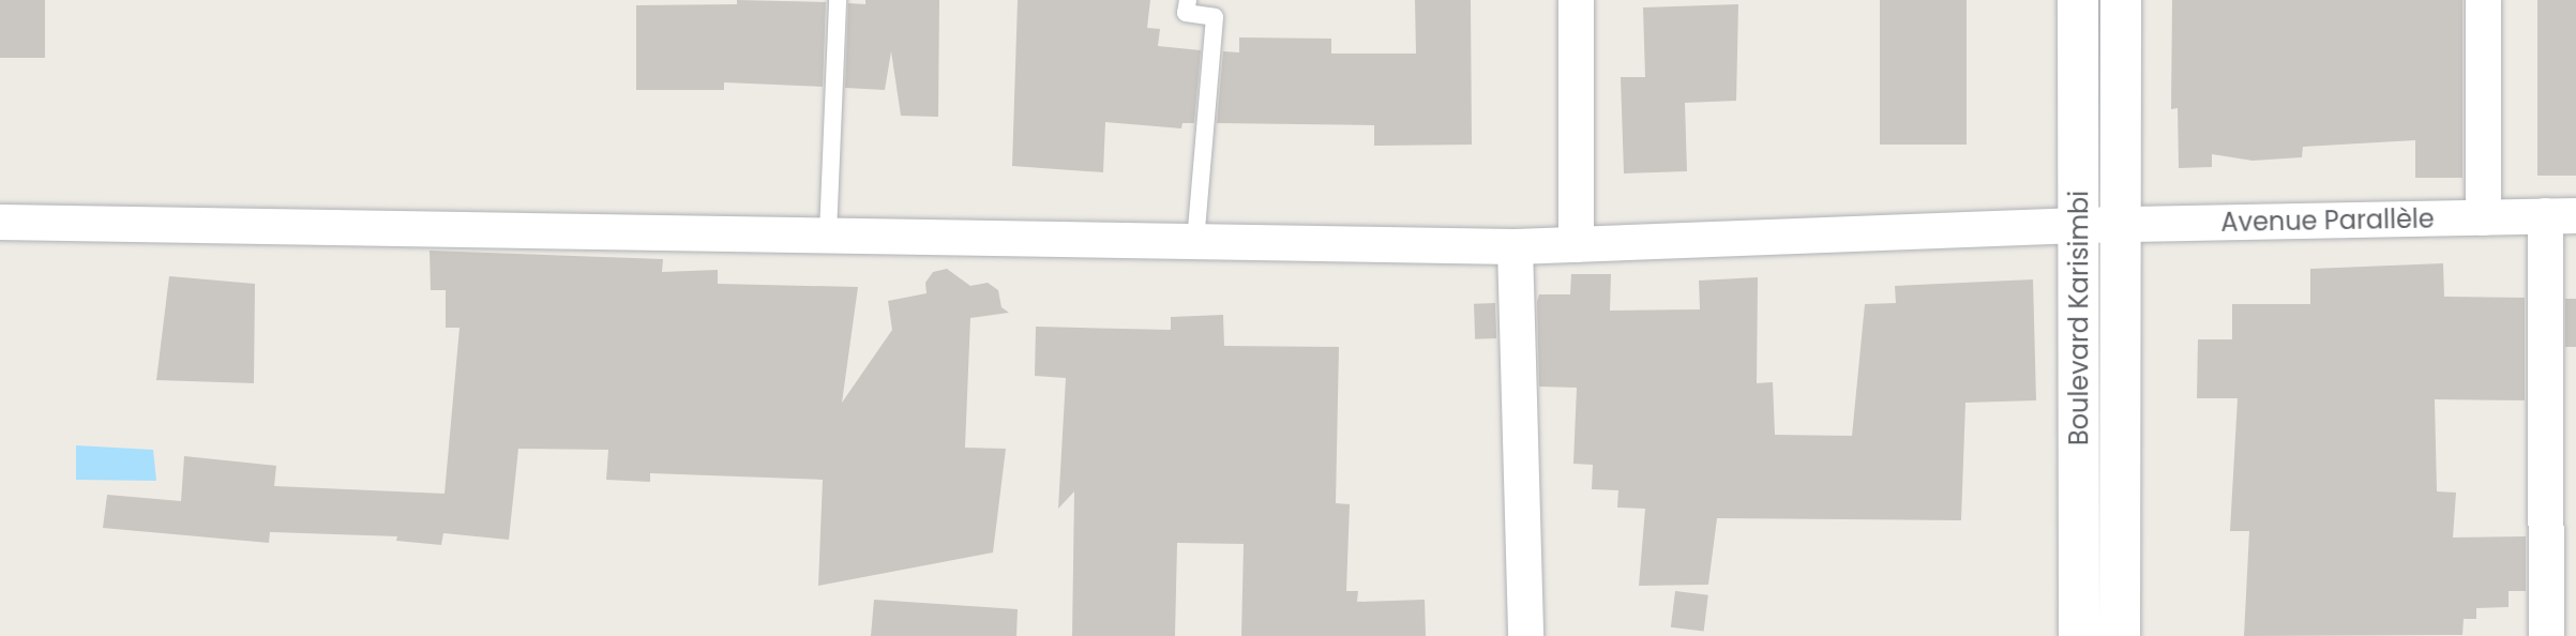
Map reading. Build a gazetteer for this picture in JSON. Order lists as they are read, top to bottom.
{
  "streets": {
    "street": ["Avenue Parallèle", "Boulevard Karisimbi"]
  },
  "crossings": [
    ["Avenue Parallèle", "Boulevard Karisimbi"]
  ]
}
